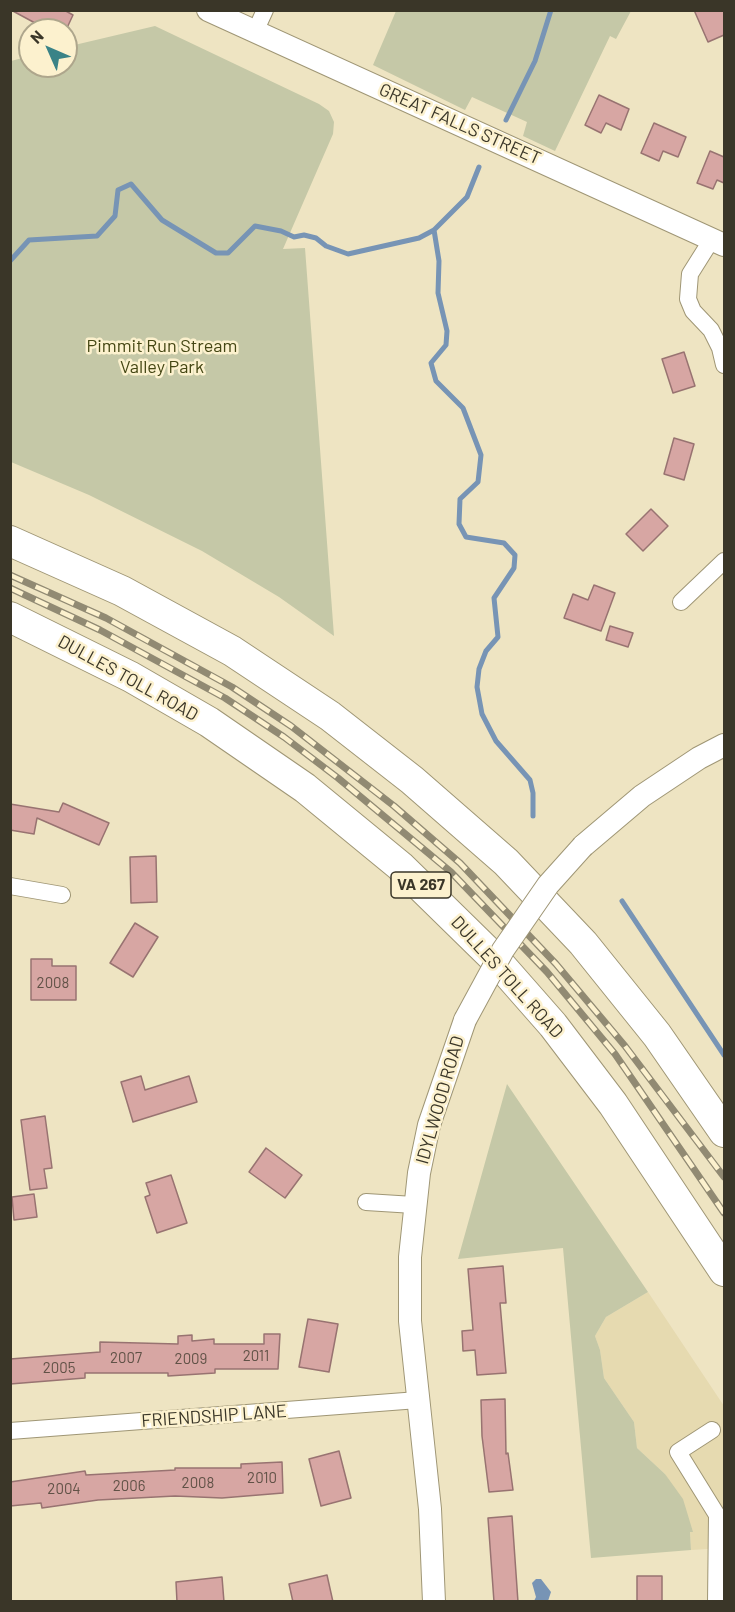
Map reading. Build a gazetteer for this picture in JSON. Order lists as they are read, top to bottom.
{
  "streets": {
    "highway": ["DULLES TOLL ROAD", "VA 267"],
    "main road": ["GREAT FALLS STREET", "IDYLWOOD ROAD"],
    "street": ["FRIENDSHIP LANE"]
  },
  "crossings": [
    ["IDYLWOOD ROAD", "FRIENDSHIP LANE"]
  ],
  "parks": ["Pimmit Run Stream Valley Park"],
  "house_numbers": [
    "2008",
    "2011",
    "2007",
    "2009",
    "2005",
    "2010",
    "2008",
    "2006",
    "2004"
  ],
  "north": "top left"
}
